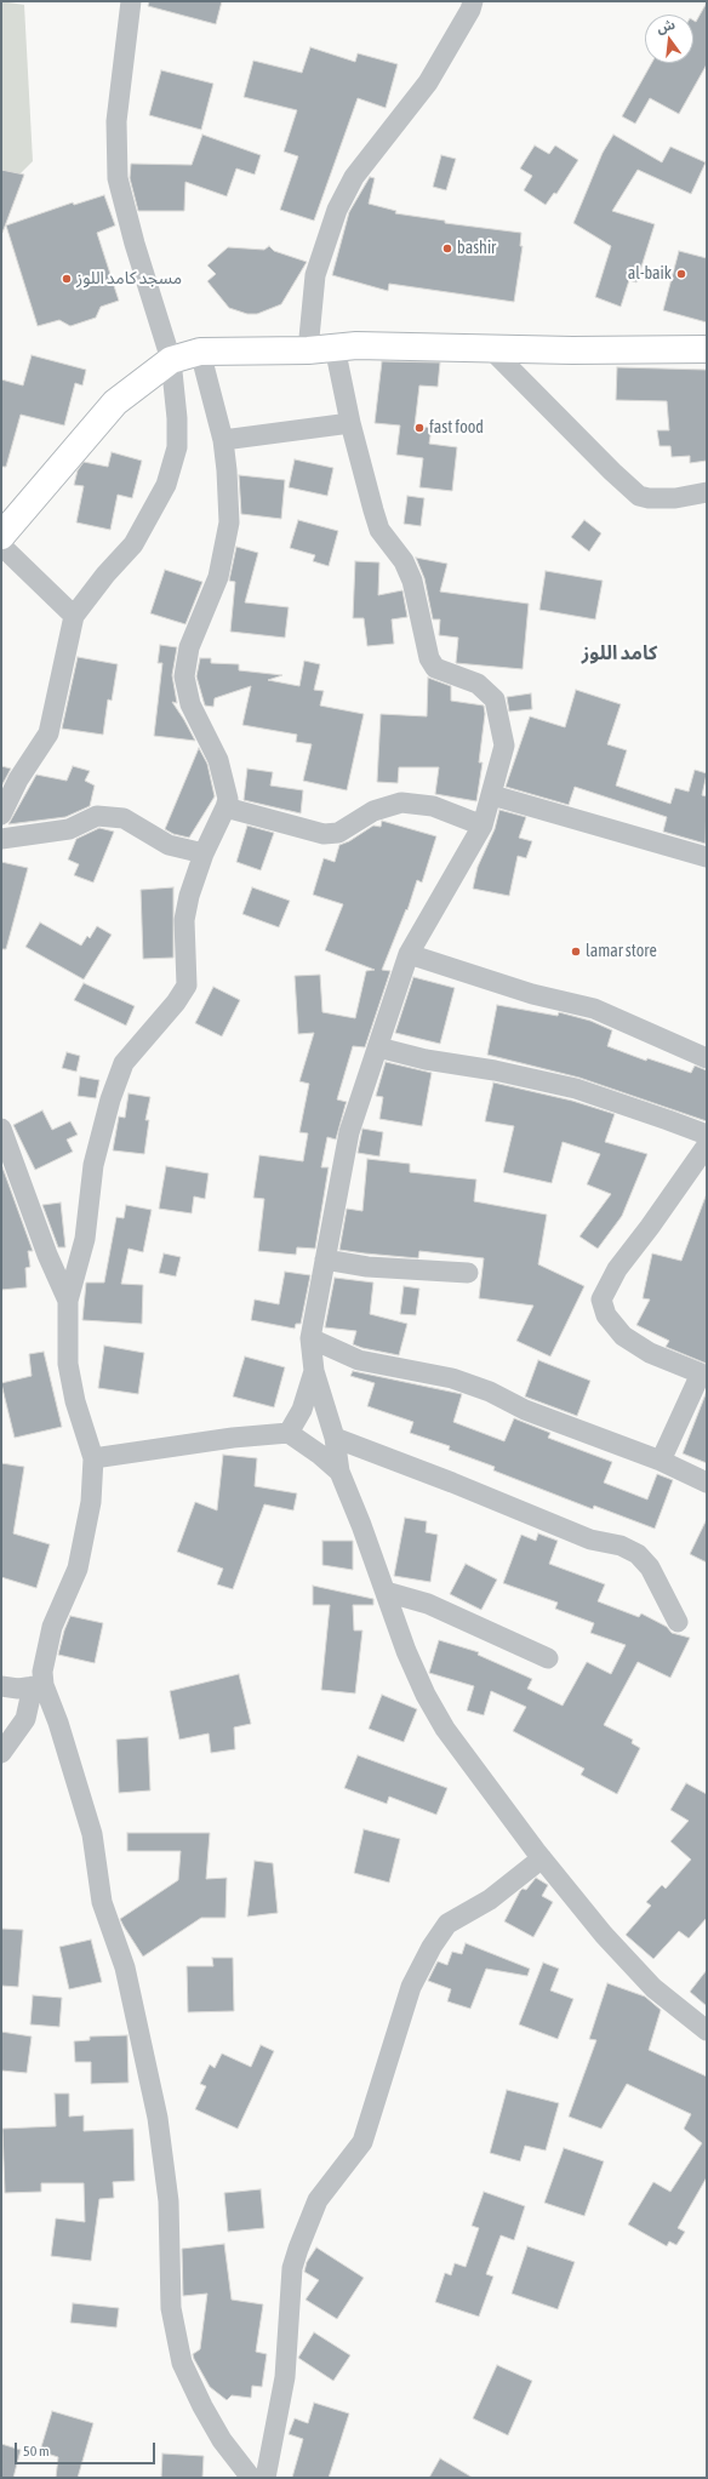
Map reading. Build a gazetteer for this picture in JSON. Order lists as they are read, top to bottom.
{
  "districts": ["كامد اللوز"],
  "places": [
    "bashir",
    "al-baik",
    "مسجد كامد اللوز",
    "fast food",
    "lamar store"
  ],
  "scale_bar": "50 m",
  "north": "top"
}
